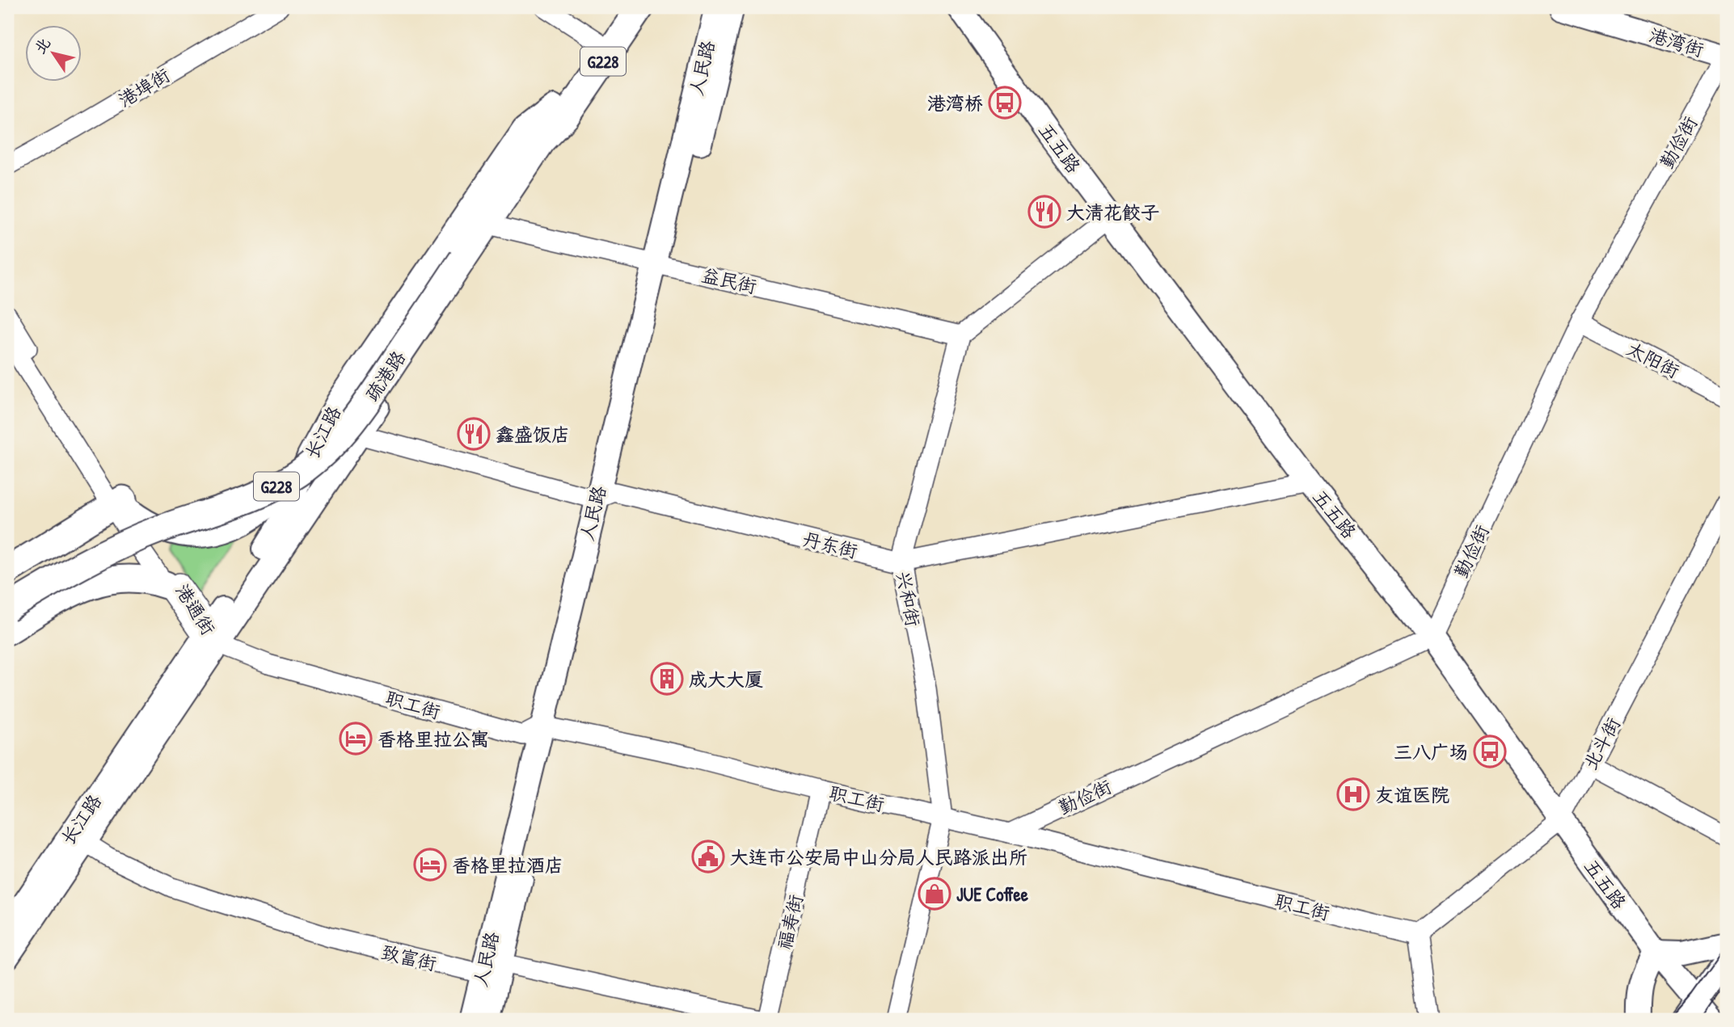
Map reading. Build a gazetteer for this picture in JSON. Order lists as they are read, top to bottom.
{
  "streets": {
    "highway": ["G228", "疏港路", "长江路"],
    "main road": ["港湾街", "人民路", "五五路"],
    "street": [
      "港埠街",
      "勤俭街",
      "益民街",
      "太阳街",
      "丹东街",
      "兴和街",
      "港通街",
      "职工街",
      "北斗街",
      "福寿街",
      "致富街"
    ]
  },
  "crossings": [
    ["港湾街", "勤俭街"],
    ["人民路", "益民街"],
    ["人民路", "丹东街"],
    ["人民路", "职工街"],
    ["人民路", "致富街"],
    ["勤俭街", "五五路"],
    ["勤俭街", "太阳街"],
    ["勤俭街", "职工街"],
    ["五五路", "丹东街"],
    ["五五路", "北斗街"],
    ["益民街", "兴和街"],
    ["疏港路", "长江路"],
    ["长江路", "港通街"],
    ["长江路", "职工街"],
    ["长江路", "致富街"],
    ["丹东街", "兴和街"],
    ["兴和街", "职工街"],
    ["港通街", "职工街"],
    ["职工街", "北斗街"],
    ["职工街", "福寿街"]
  ],
  "places": {
    "bus stop": ["港湾桥", "三八广场"],
    "restaurant": ["大清花餃子", "鑫盛饭店"],
    "building": ["成大大厦"],
    "hotel": ["香格里拉公寓", "香格里拉酒店"],
    "hospital": ["友谊医院"],
    "public building": ["大连市公安局中山分局人民路派出所"],
    "shop": ["JUE Coffee"]
  },
  "north": "top left"
}
